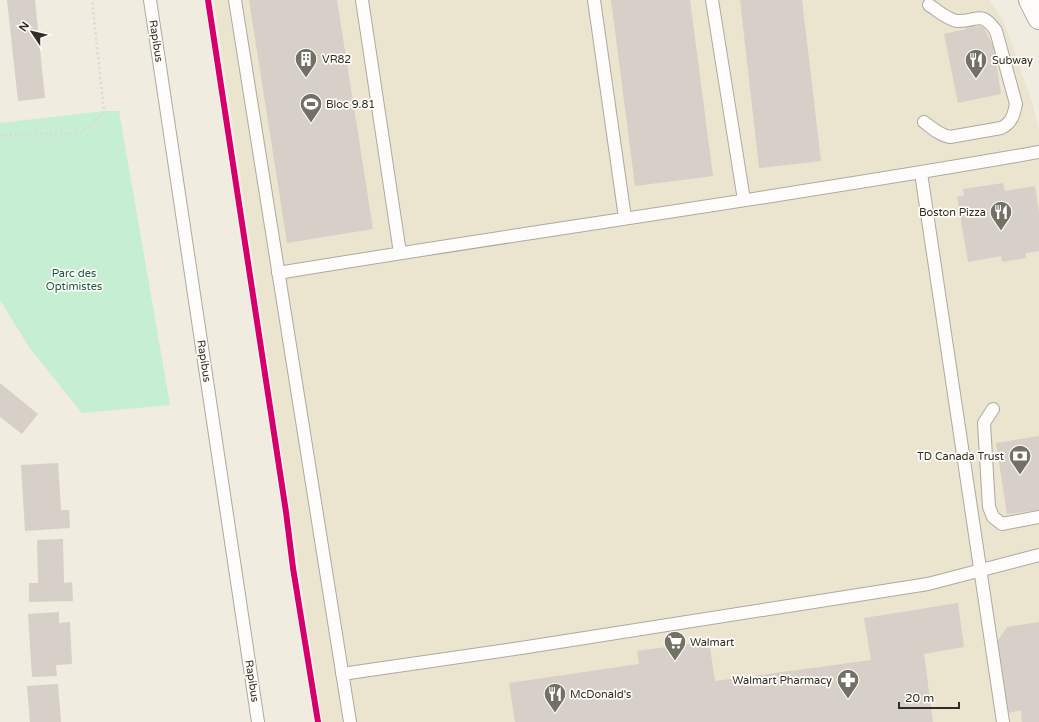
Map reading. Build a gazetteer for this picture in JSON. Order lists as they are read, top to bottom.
{
  "streets": {
    "lane": ["Rapibus"]
  },
  "parks": ["Parc des Optimistes"],
  "places": {
    "building": ["VR82"],
    "restaurant": ["Subway", "Boston Pizza", "McDonald's"],
    "sports": ["Bloc 9.81"],
    "bank": ["TD Canada Trust"],
    "supermarket": ["Walmart"],
    "pharmacy": ["Walmart Pharmacy"]
  },
  "scale_bar": "20 m",
  "north": "top left"
}
